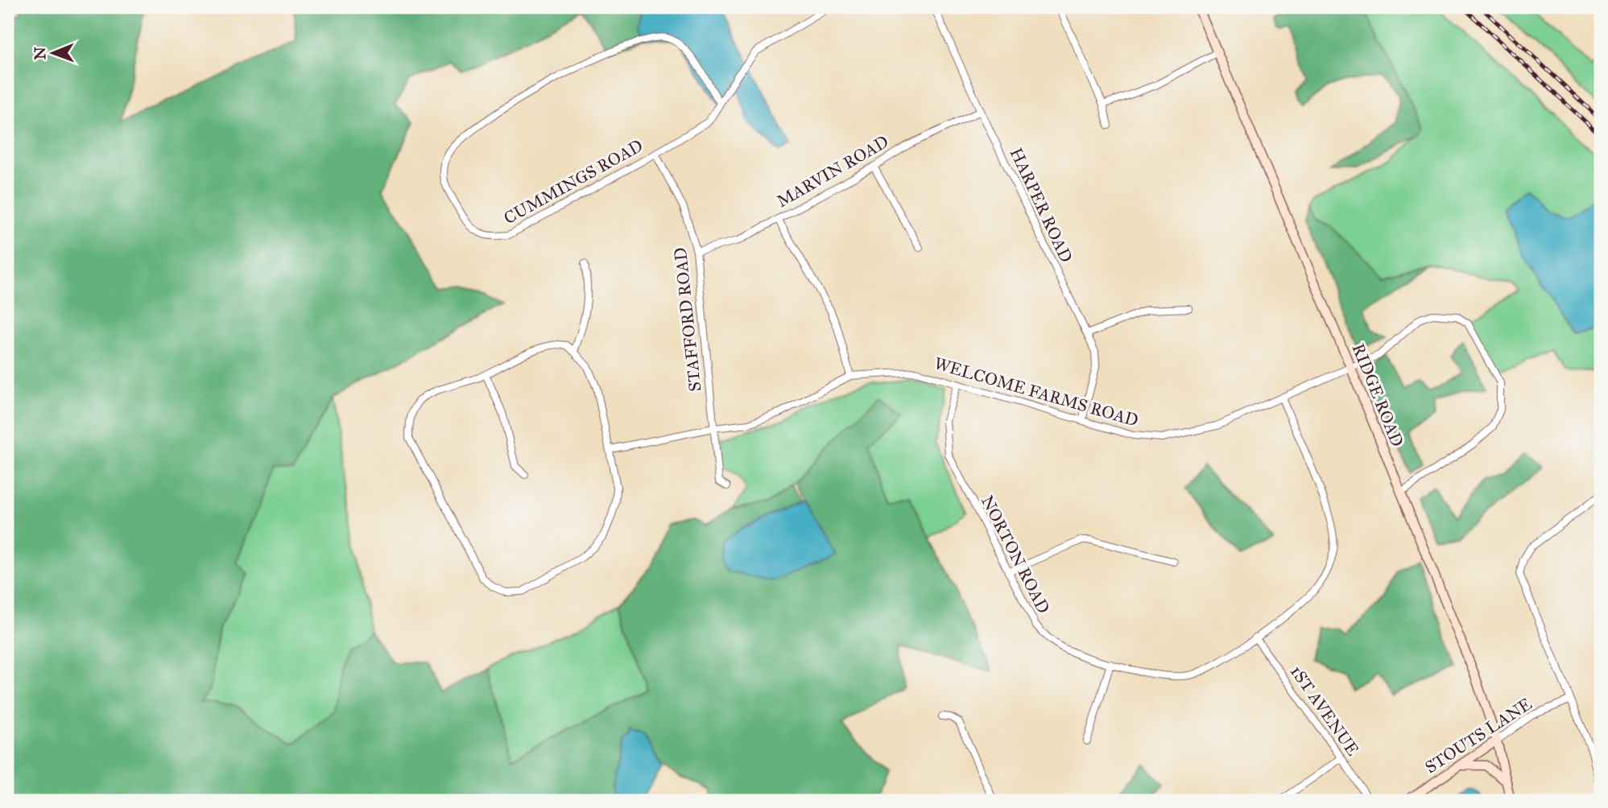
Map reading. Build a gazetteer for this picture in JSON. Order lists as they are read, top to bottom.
{
  "streets": {
    "street": [
      "MARVIN ROAD",
      "CUMMINGS ROAD",
      "HARPER ROAD",
      "STAFFORD ROAD",
      "WELCOME FARMS ROAD",
      "RIDGE ROAD",
      "NORTON ROAD",
      "1ST AVENUE",
      "STOUTS LANE"
    ]
  },
  "crossings": [
    ["MARVIN ROAD", "HARPER ROAD"],
    ["MARVIN ROAD", "STAFFORD ROAD"],
    ["CUMMINGS ROAD", "STAFFORD ROAD"],
    ["HARPER ROAD", "WELCOME FARMS ROAD"],
    ["STAFFORD ROAD", "WELCOME FARMS ROAD"],
    ["WELCOME FARMS ROAD", "RIDGE ROAD"],
    ["WELCOME FARMS ROAD", "NORTON ROAD"],
    ["RIDGE ROAD", "STOUTS LANE"],
    ["NORTON ROAD", "1ST AVENUE"]
  ],
  "north": "left"
}
